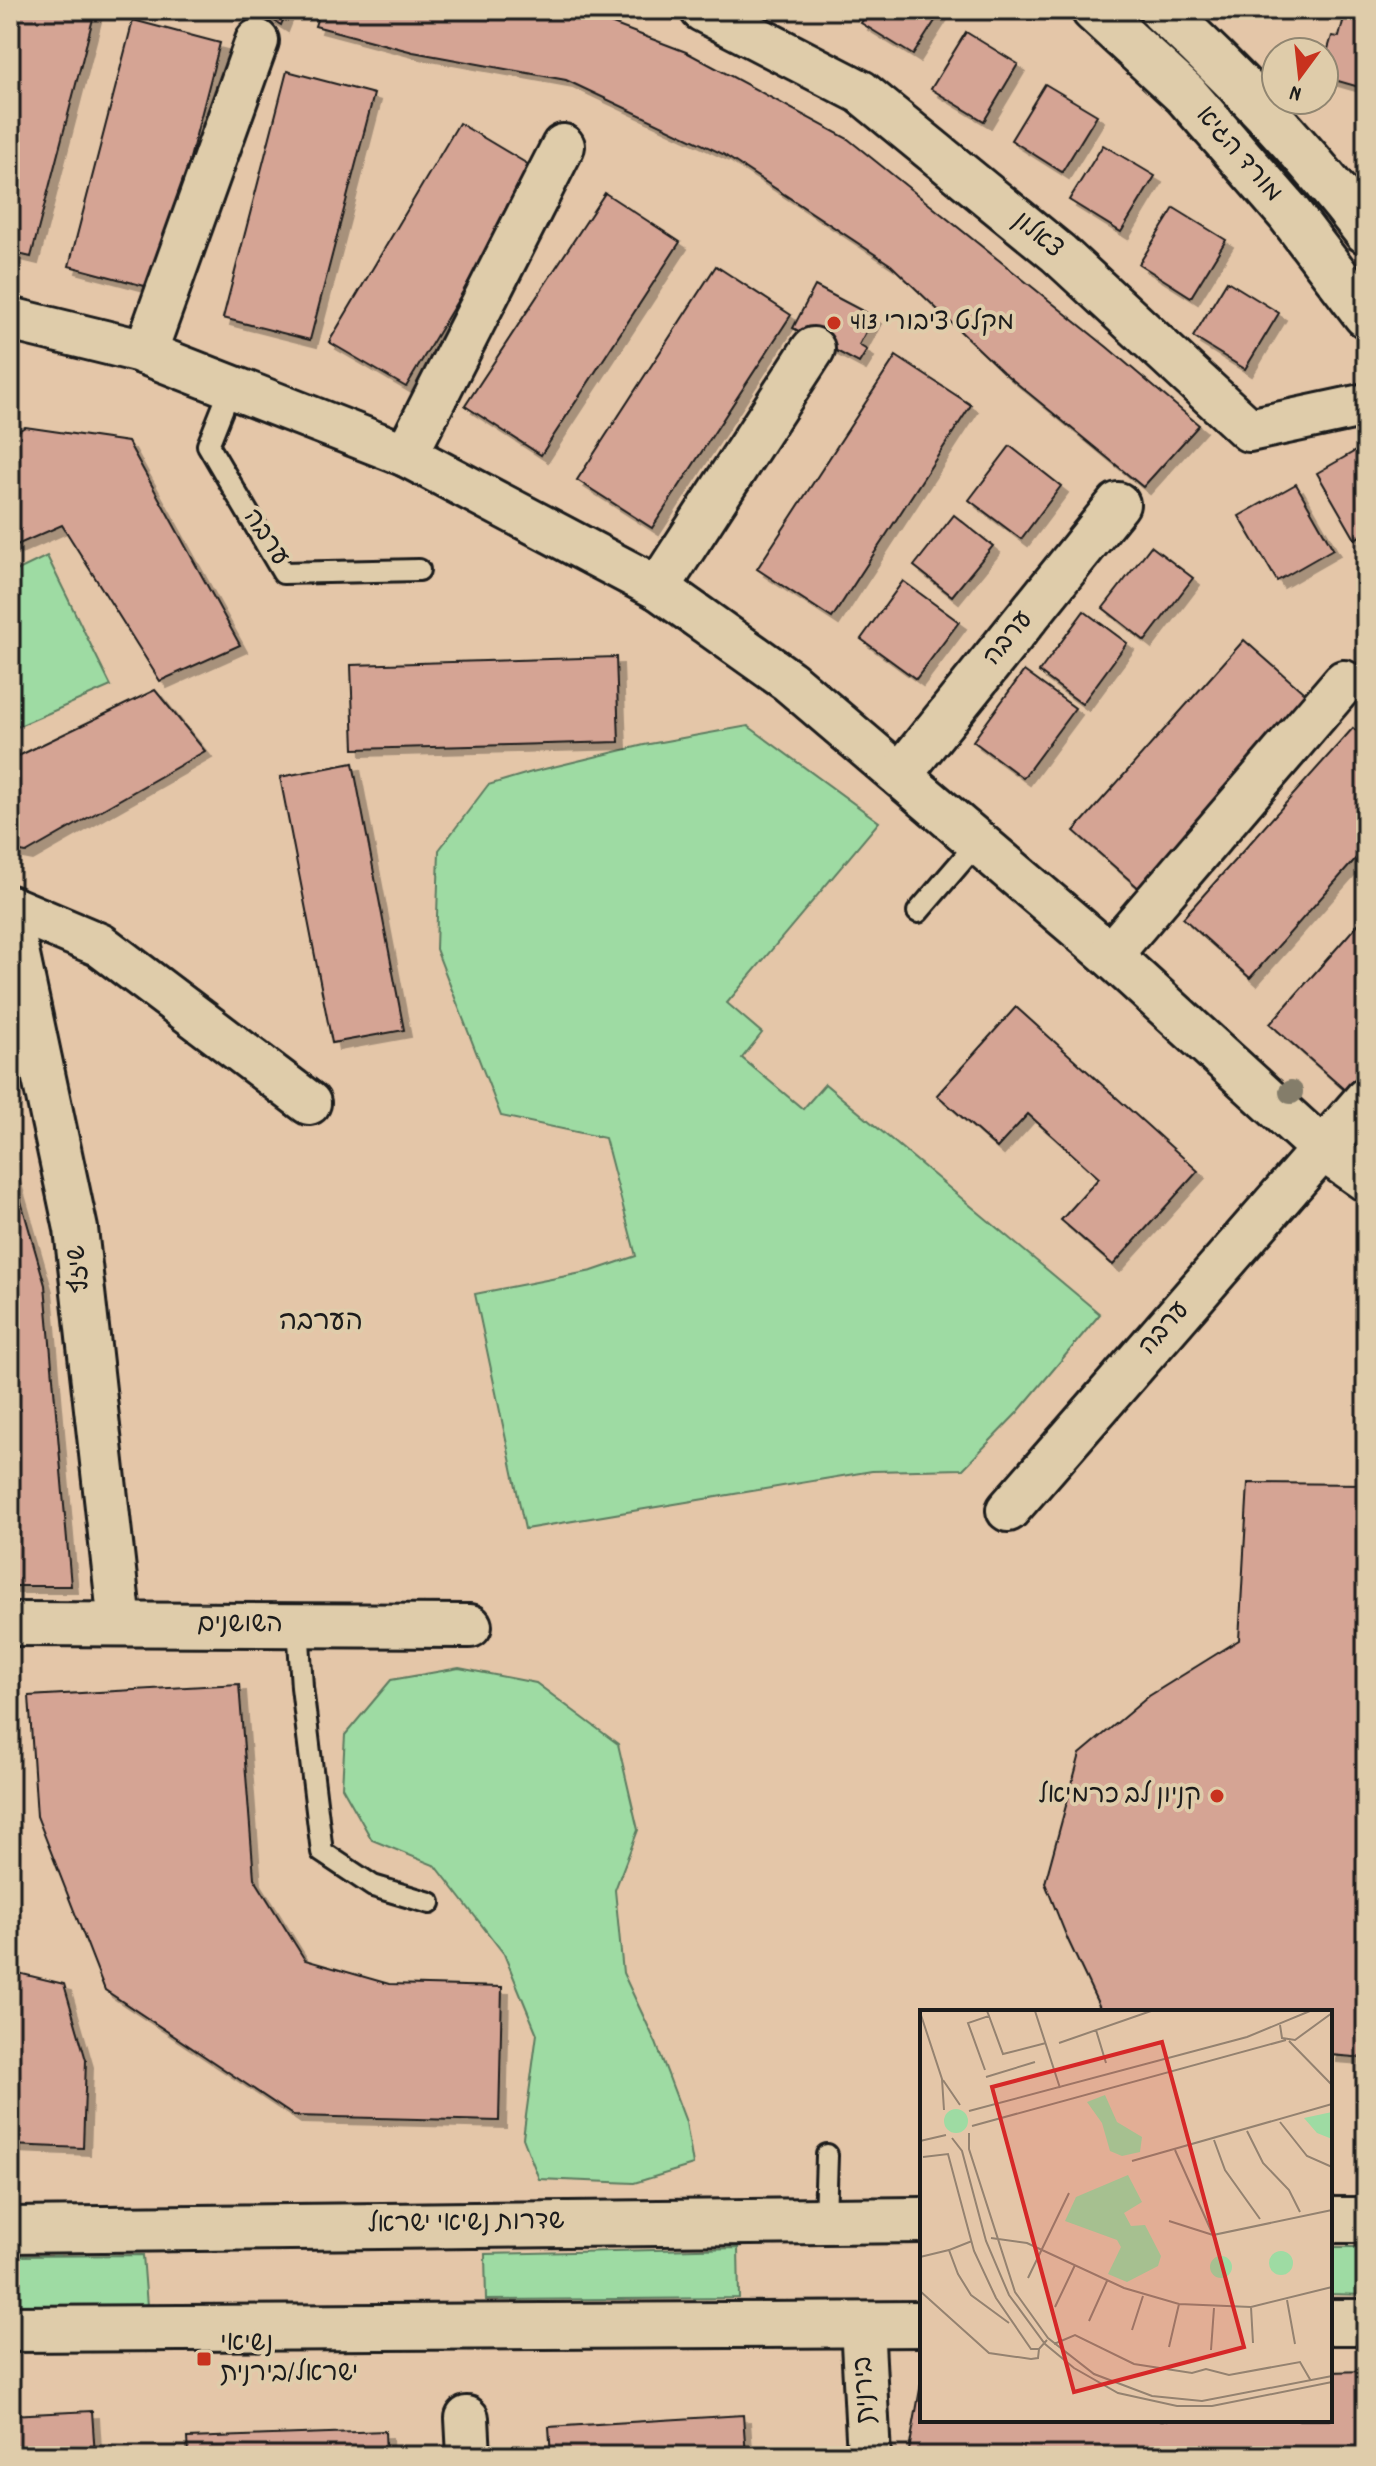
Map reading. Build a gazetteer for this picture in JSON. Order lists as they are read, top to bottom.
{
  "streets": {
    "main road": ["מורד הגיא", "שדרות נשיאי ישראל"],
    "street": [
      "צאלון",
      "ערבה",
      "שיזף",
      "השושנים",
      "בירנית"
    ]
  },
  "crossings": [
    ["שיזף", "השושנים"]
  ],
  "districts": ["הערבה"],
  "places": {
    "other": ["מקלט ציבורי 413", "קניון לב כרמיאל"],
    "transit": ["נשיאי ישראל/בירנית"]
  },
  "north": "bottom"
}
